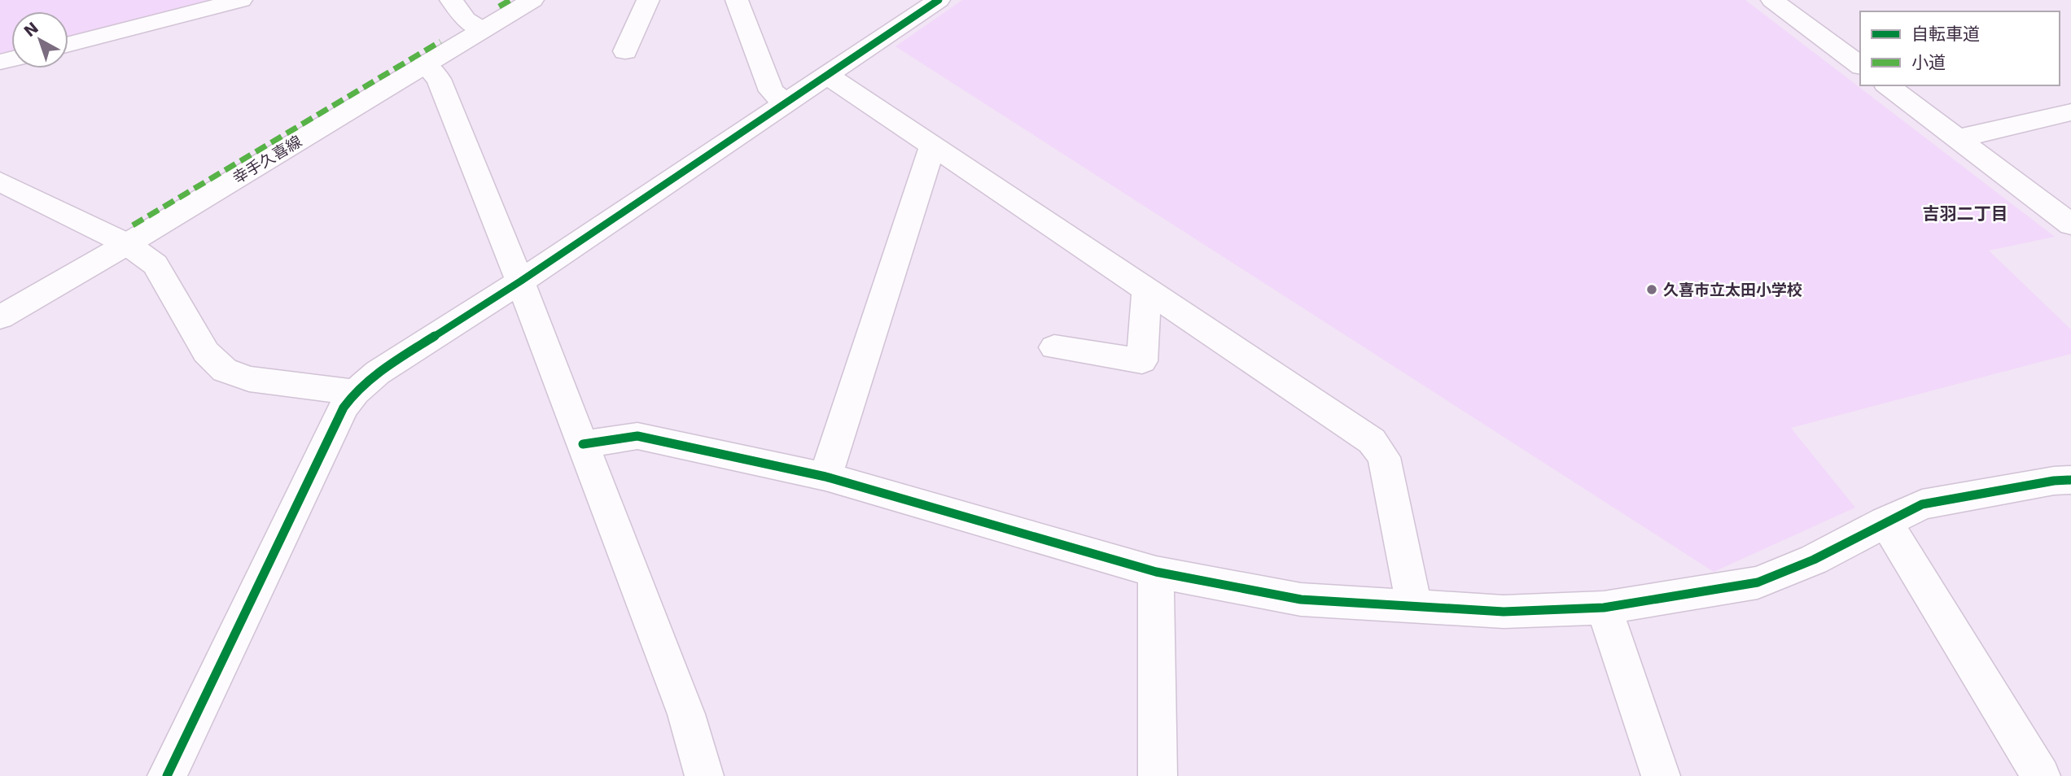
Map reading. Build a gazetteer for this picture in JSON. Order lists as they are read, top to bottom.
{
  "streets": {
    "street": ["幸手久喜線"]
  },
  "districts": ["吉羽二丁目"],
  "places": ["久喜市立太田小学校"],
  "legend": ["自転車道", "小道"],
  "north": "top left"
}
